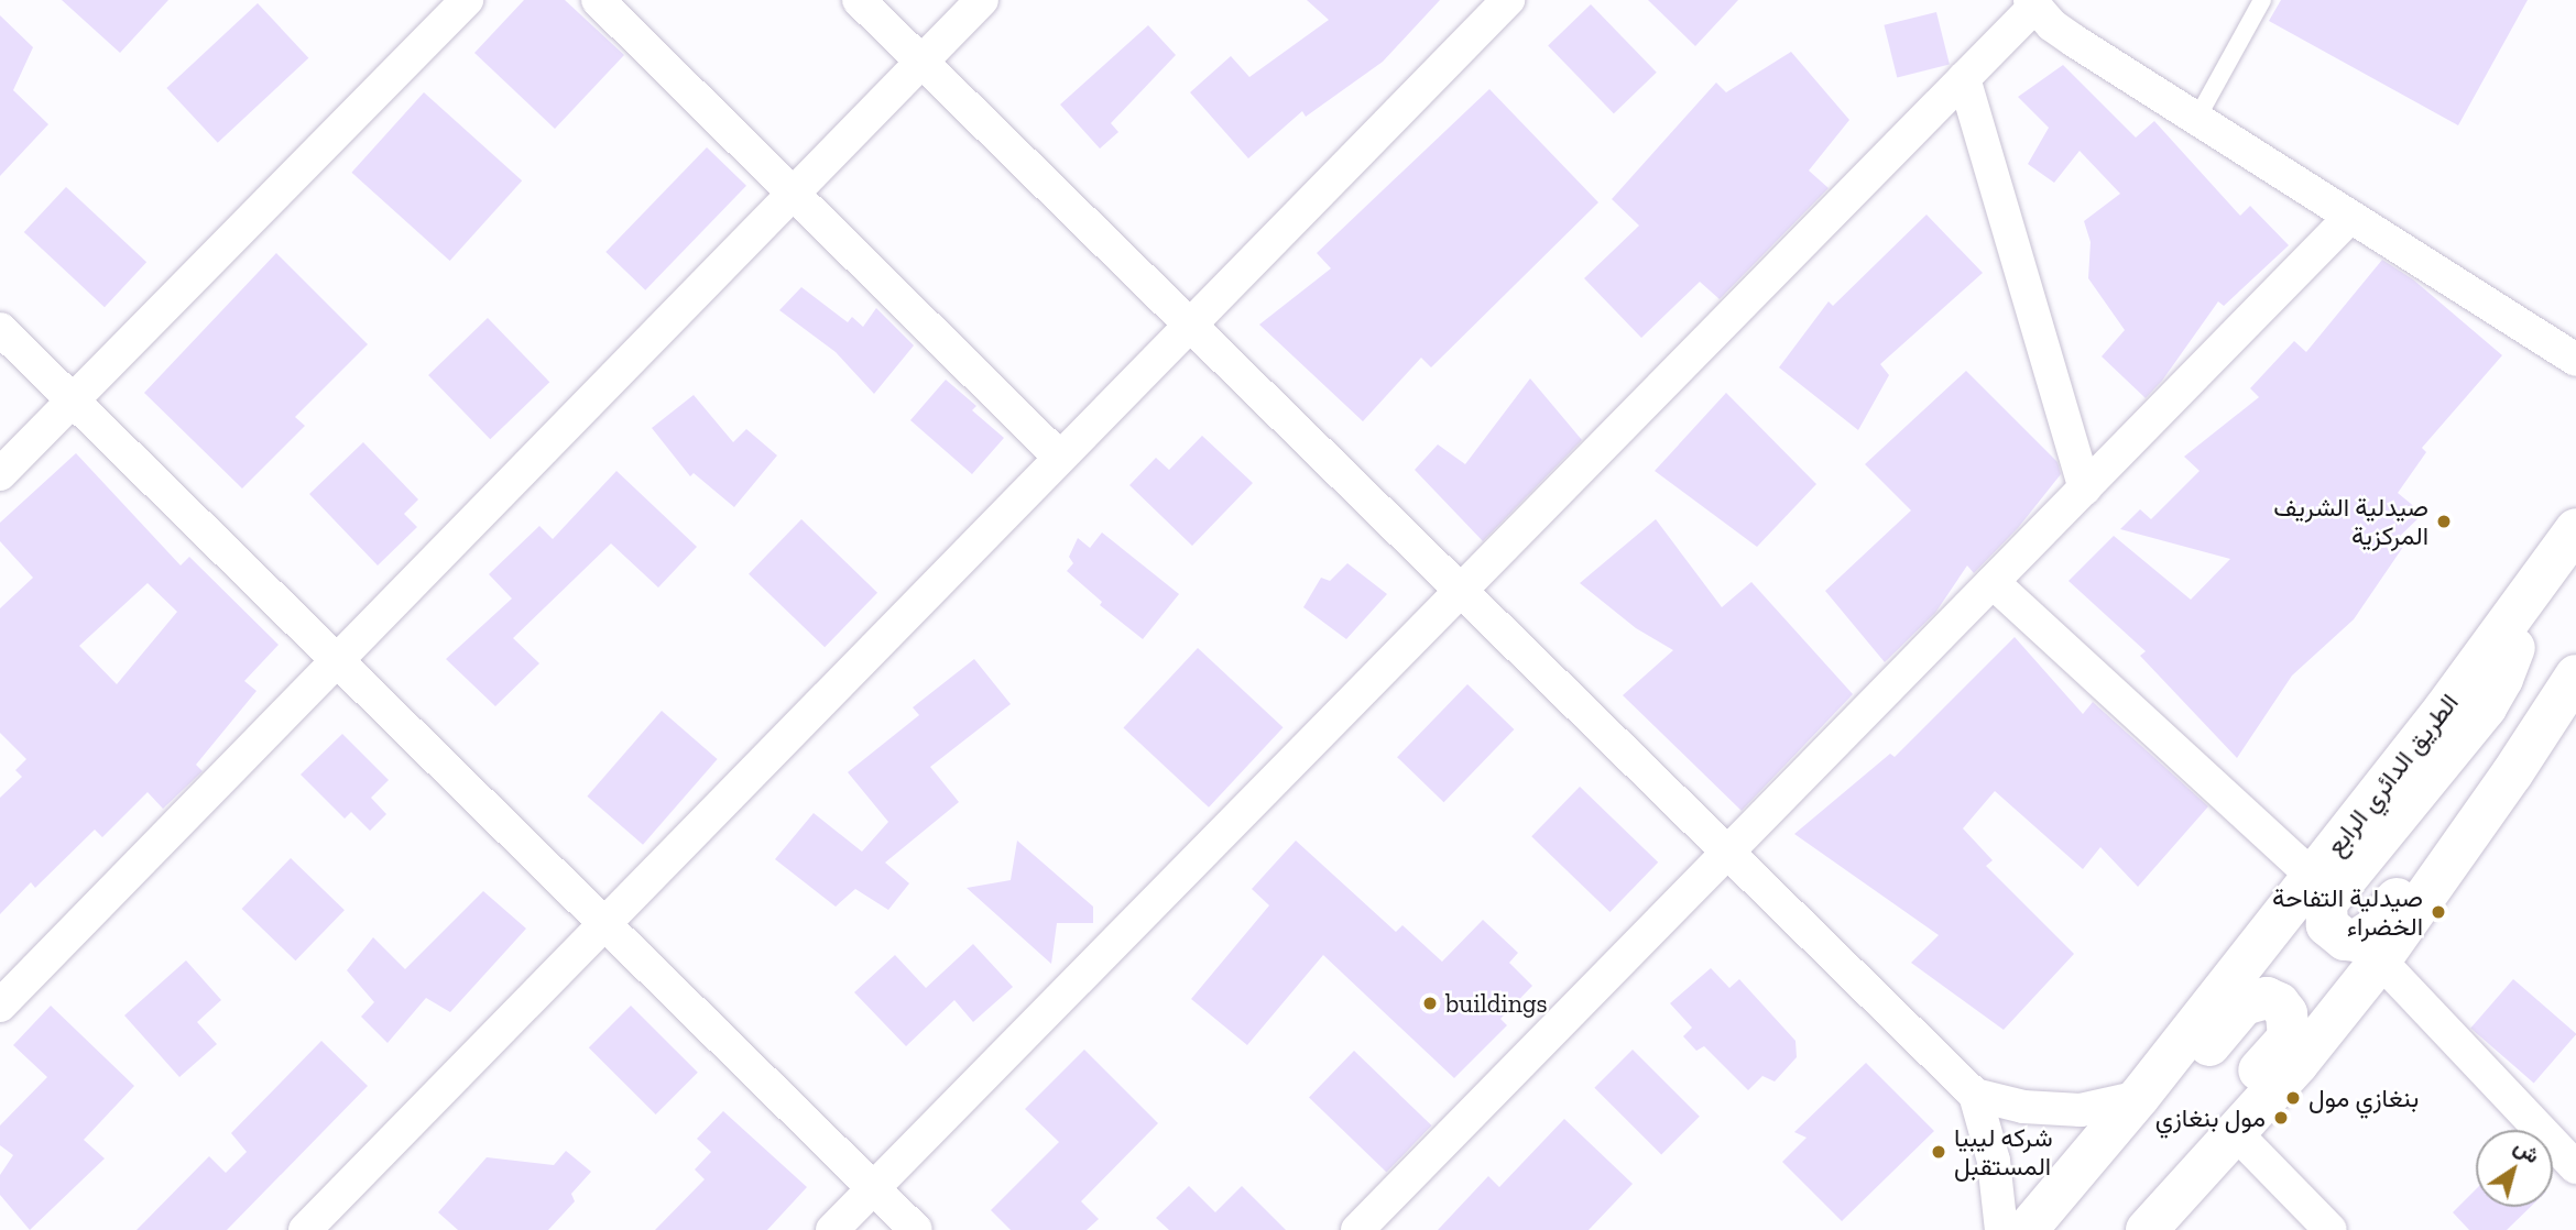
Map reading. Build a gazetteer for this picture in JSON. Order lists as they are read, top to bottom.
{
  "streets": {
    "main road": ["الطريق الدائري الرابع"]
  },
  "places": [
    "صيدلية الشريف المركزية",
    "صيدلية التفاحة الخضراء",
    "buildings",
    "بنغازي مول",
    "مول بنغازي",
    "شركه ليبيا المستقبل"
  ],
  "north": "top right"
}
